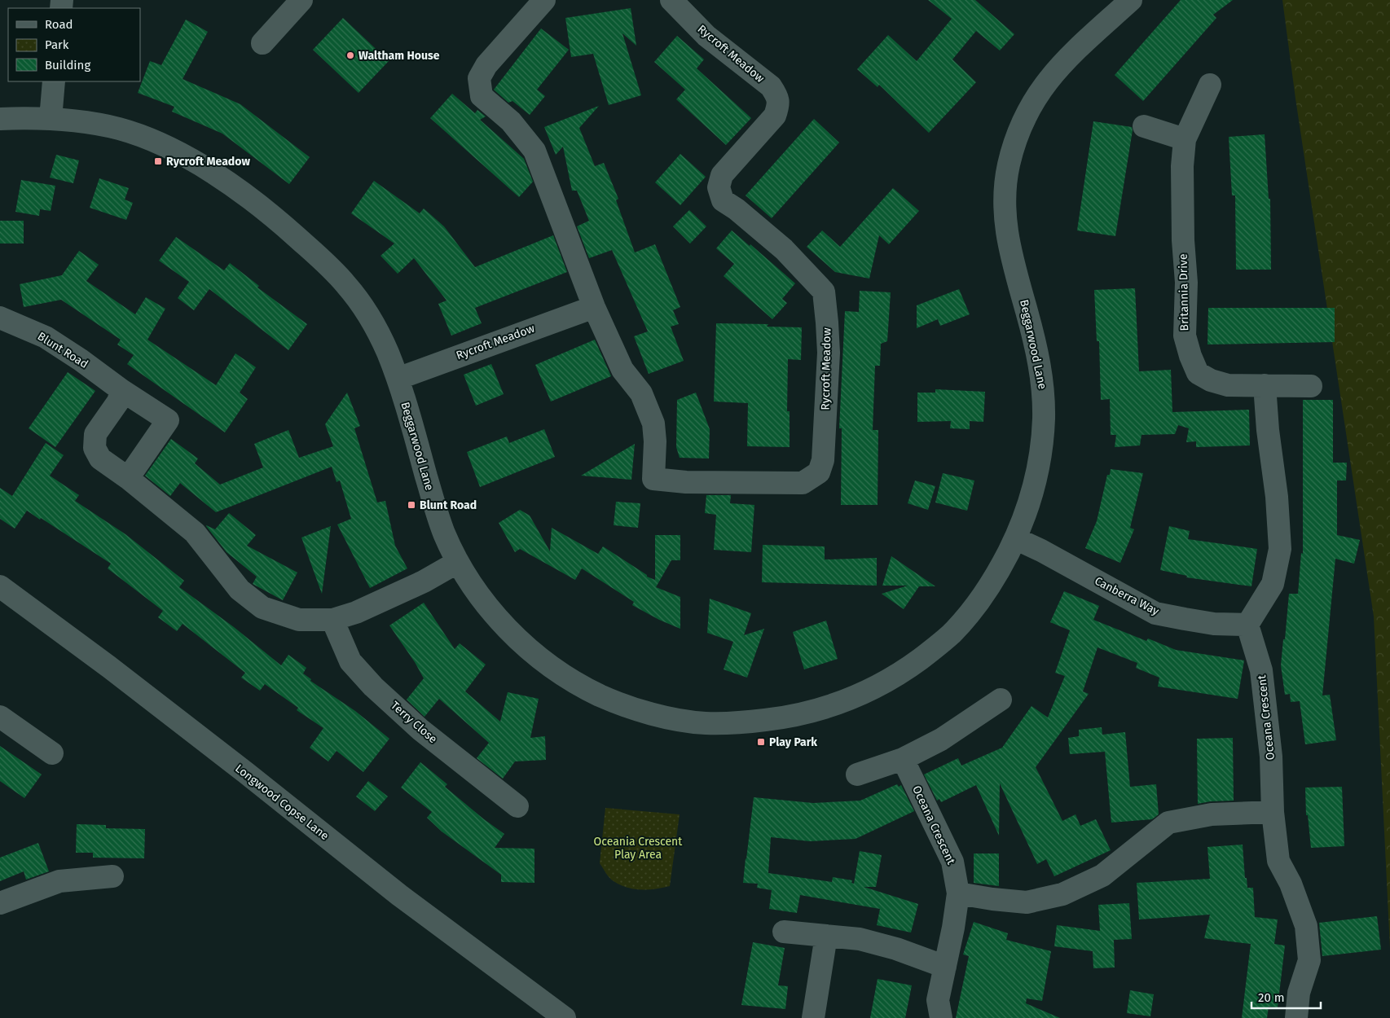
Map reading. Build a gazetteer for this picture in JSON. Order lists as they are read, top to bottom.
{
  "streets": {
    "street": [
      "Rycroft Meadow",
      "Britannia Drive",
      "Beggarwood Lane",
      "Blunt Road",
      "Canberra Way",
      "Oceana Crescent",
      "Terry Close",
      "Longwood Copse Lane"
    ]
  },
  "crossings": [
    ["Rycroft Meadow", "Beggarwood Lane"],
    ["Beggarwood Lane", "Canberra Way"],
    ["Canberra Way", "Oceana Crescent"]
  ],
  "parks": ["Oceania Crescent Play Area"],
  "places": {
    "other": ["Waltham House"],
    "transit": ["Rycroft Meadow", "Blunt Road", "Play Park"]
  },
  "legend": ["Road", "Park", "Building"],
  "scale_bar": "20 m"
}
